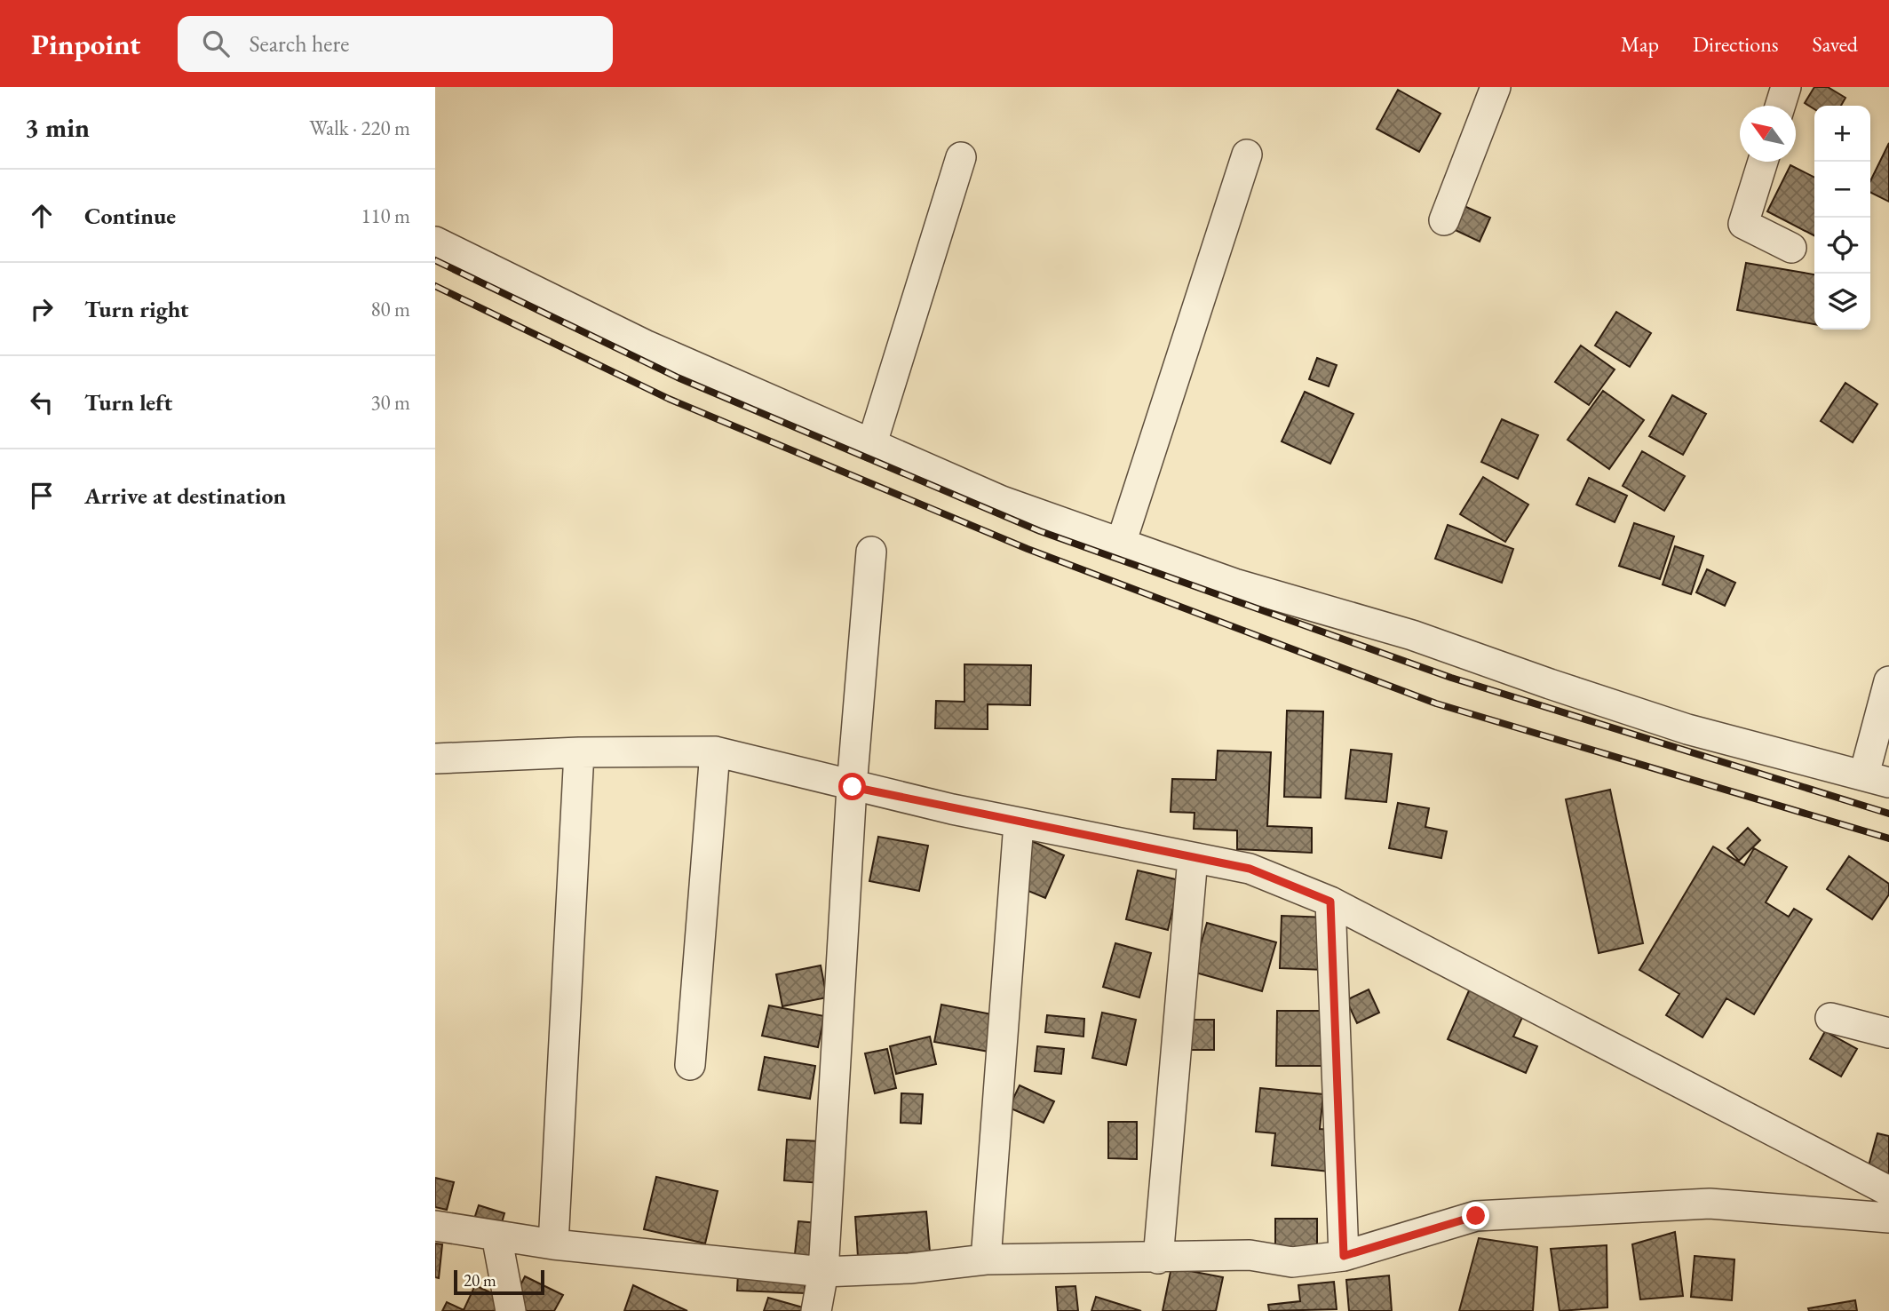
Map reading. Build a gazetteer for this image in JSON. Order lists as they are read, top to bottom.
{
  "scale_bar": "20 m",
  "north": "top left",
  "page": {
    "header": "Pinpoint",
    "search": "Search here",
    "nav": ["Map", "Directions", "Saved"],
    "heading": ["3 min", "Walk · 220 m"],
    "map_buttons": ["+", "−"],
    "list": [
      ["Continue", "110 m"],
      ["Turn right", "80 m"],
      ["Turn left", "30 m"],
      "Arrive at destination"
    ],
    "scale": "20 m"
  }
}
